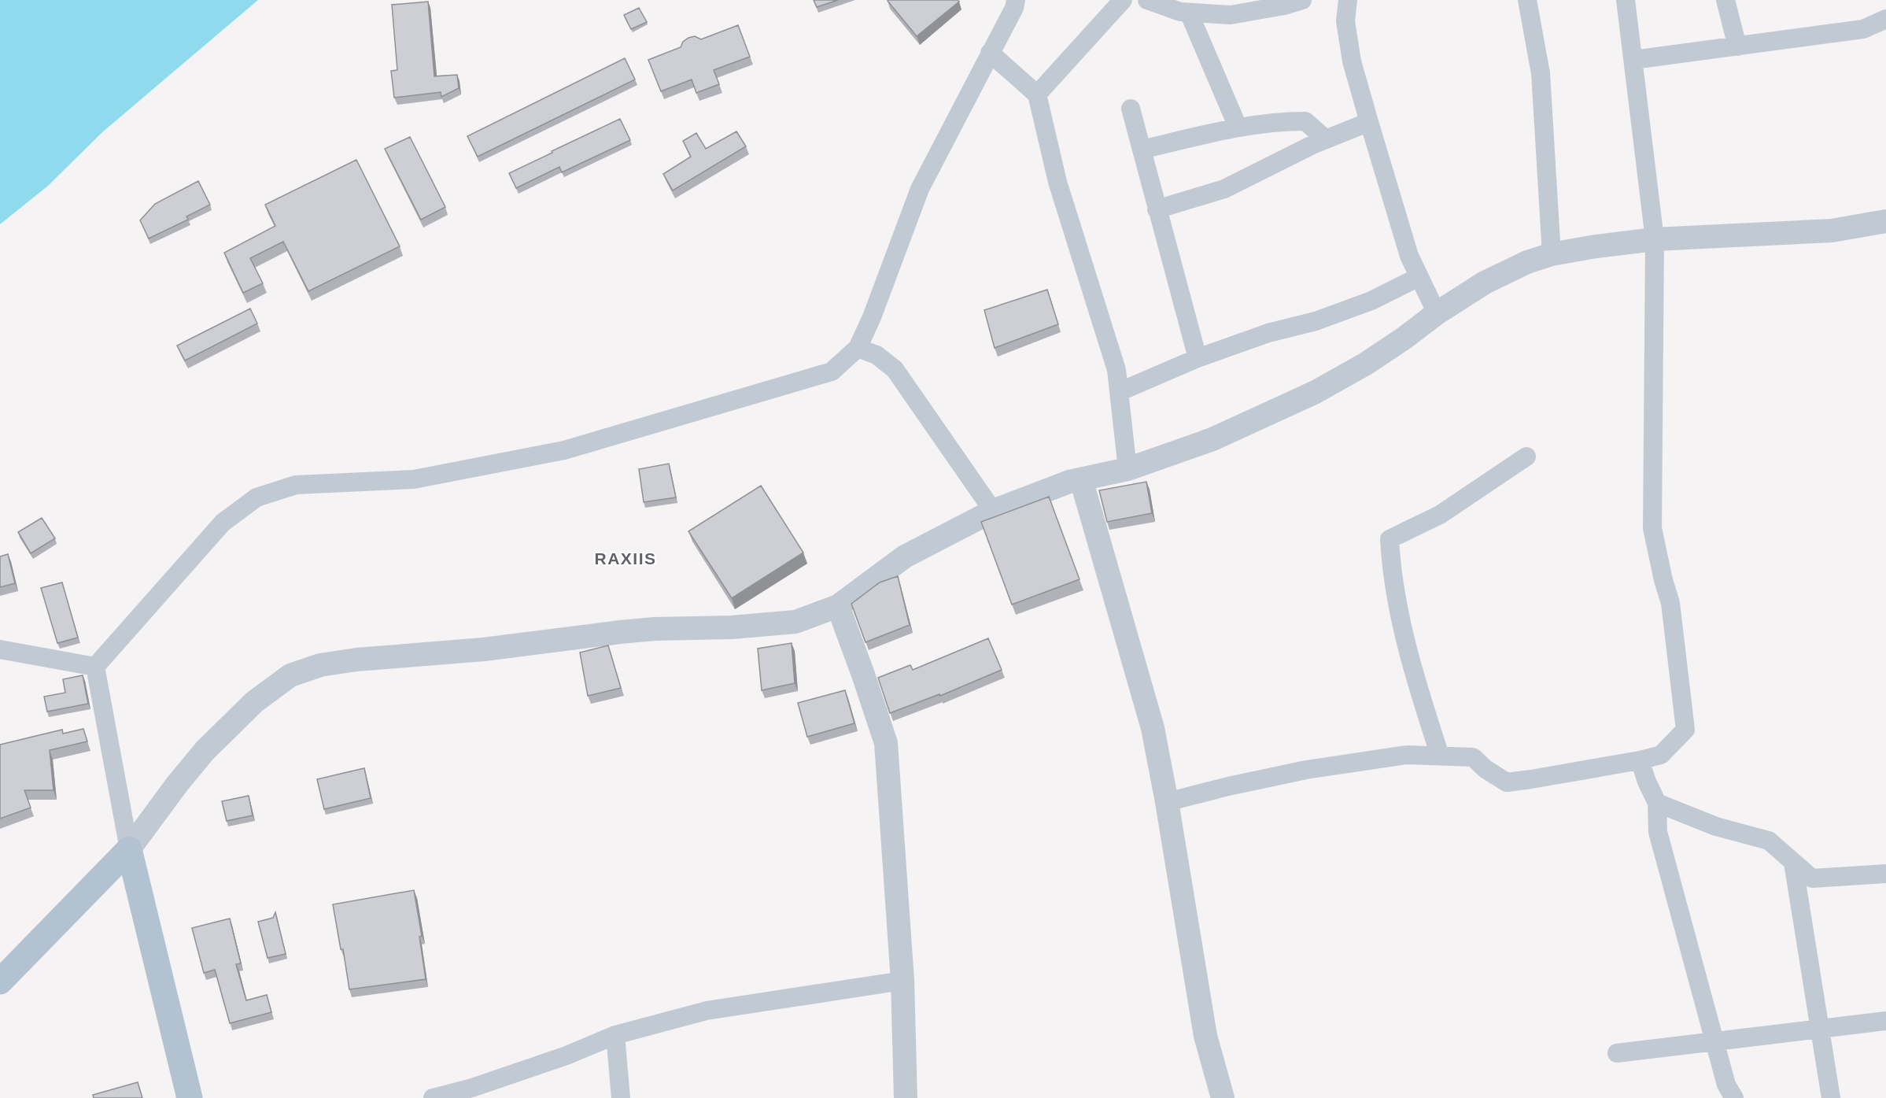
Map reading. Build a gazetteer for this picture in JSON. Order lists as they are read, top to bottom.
{
  "districts": ["RAXIIS"]
}
